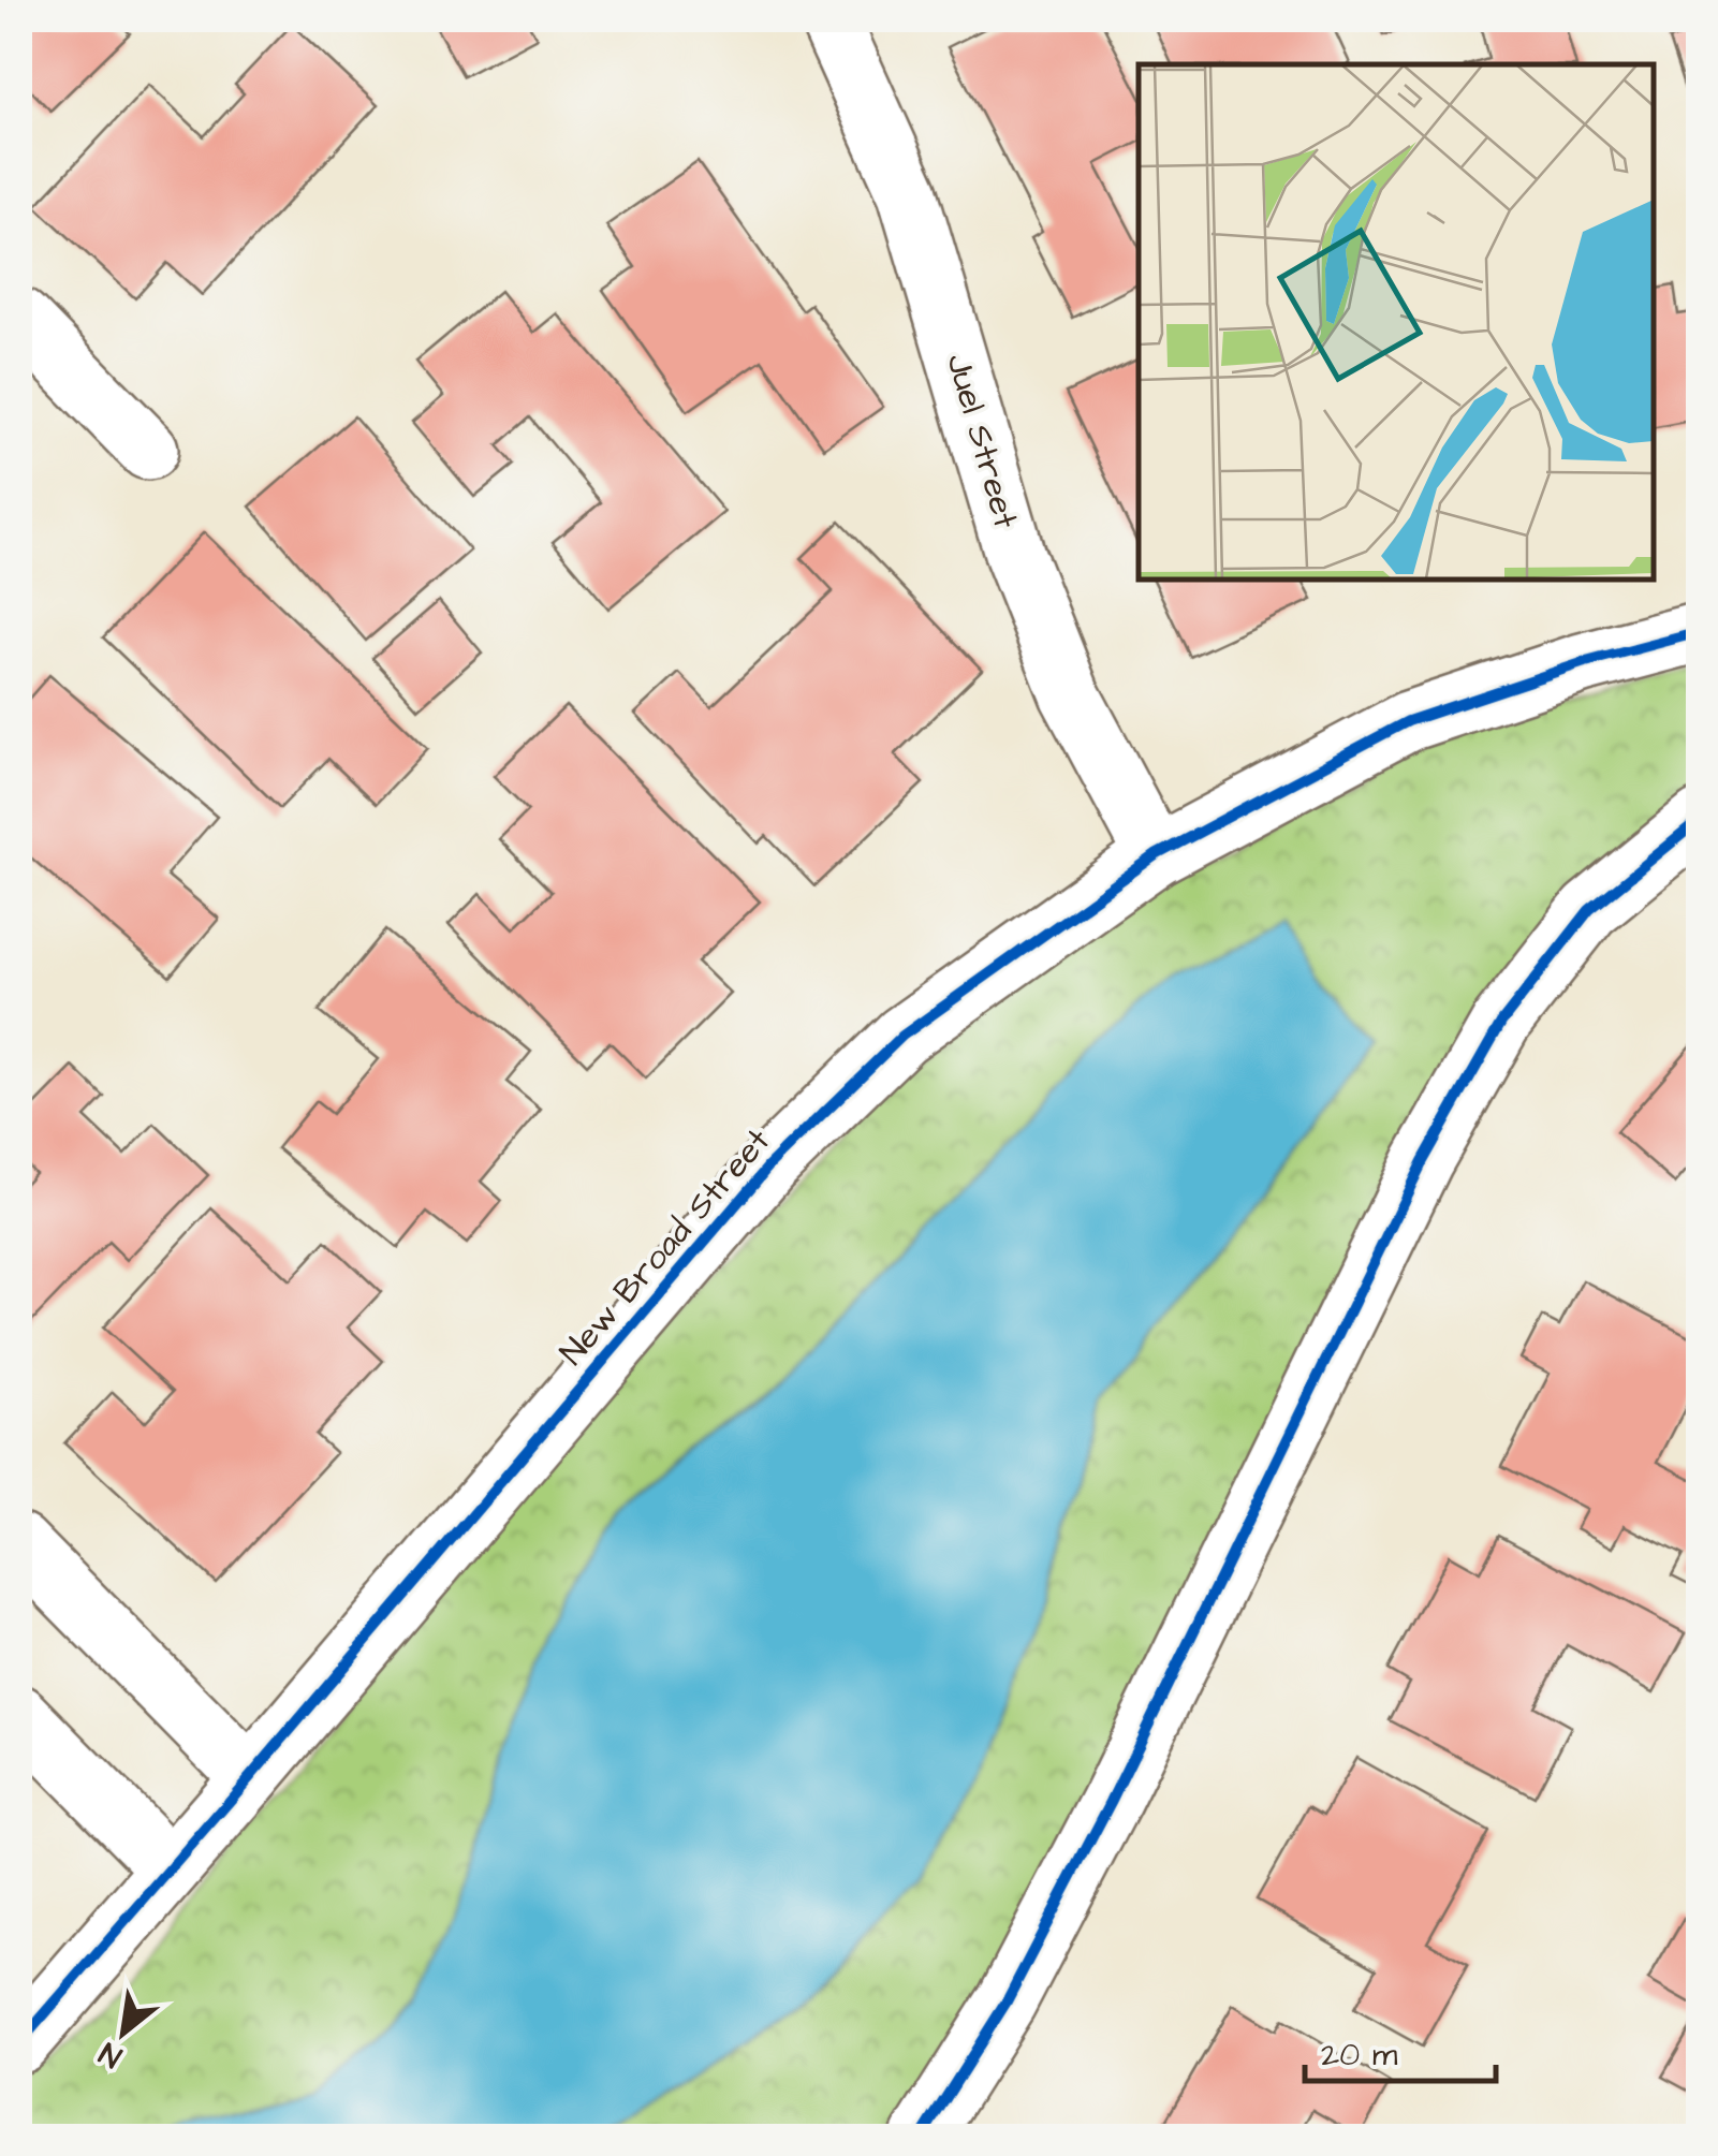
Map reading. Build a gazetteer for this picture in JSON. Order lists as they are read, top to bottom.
{
  "streets": {
    "street": ["Juel Street", "New Broad Street"]
  },
  "crossings": [
    ["Juel Street", "New Broad Street"]
  ],
  "scale_bar": "20 m",
  "north": "bottom left"
}
